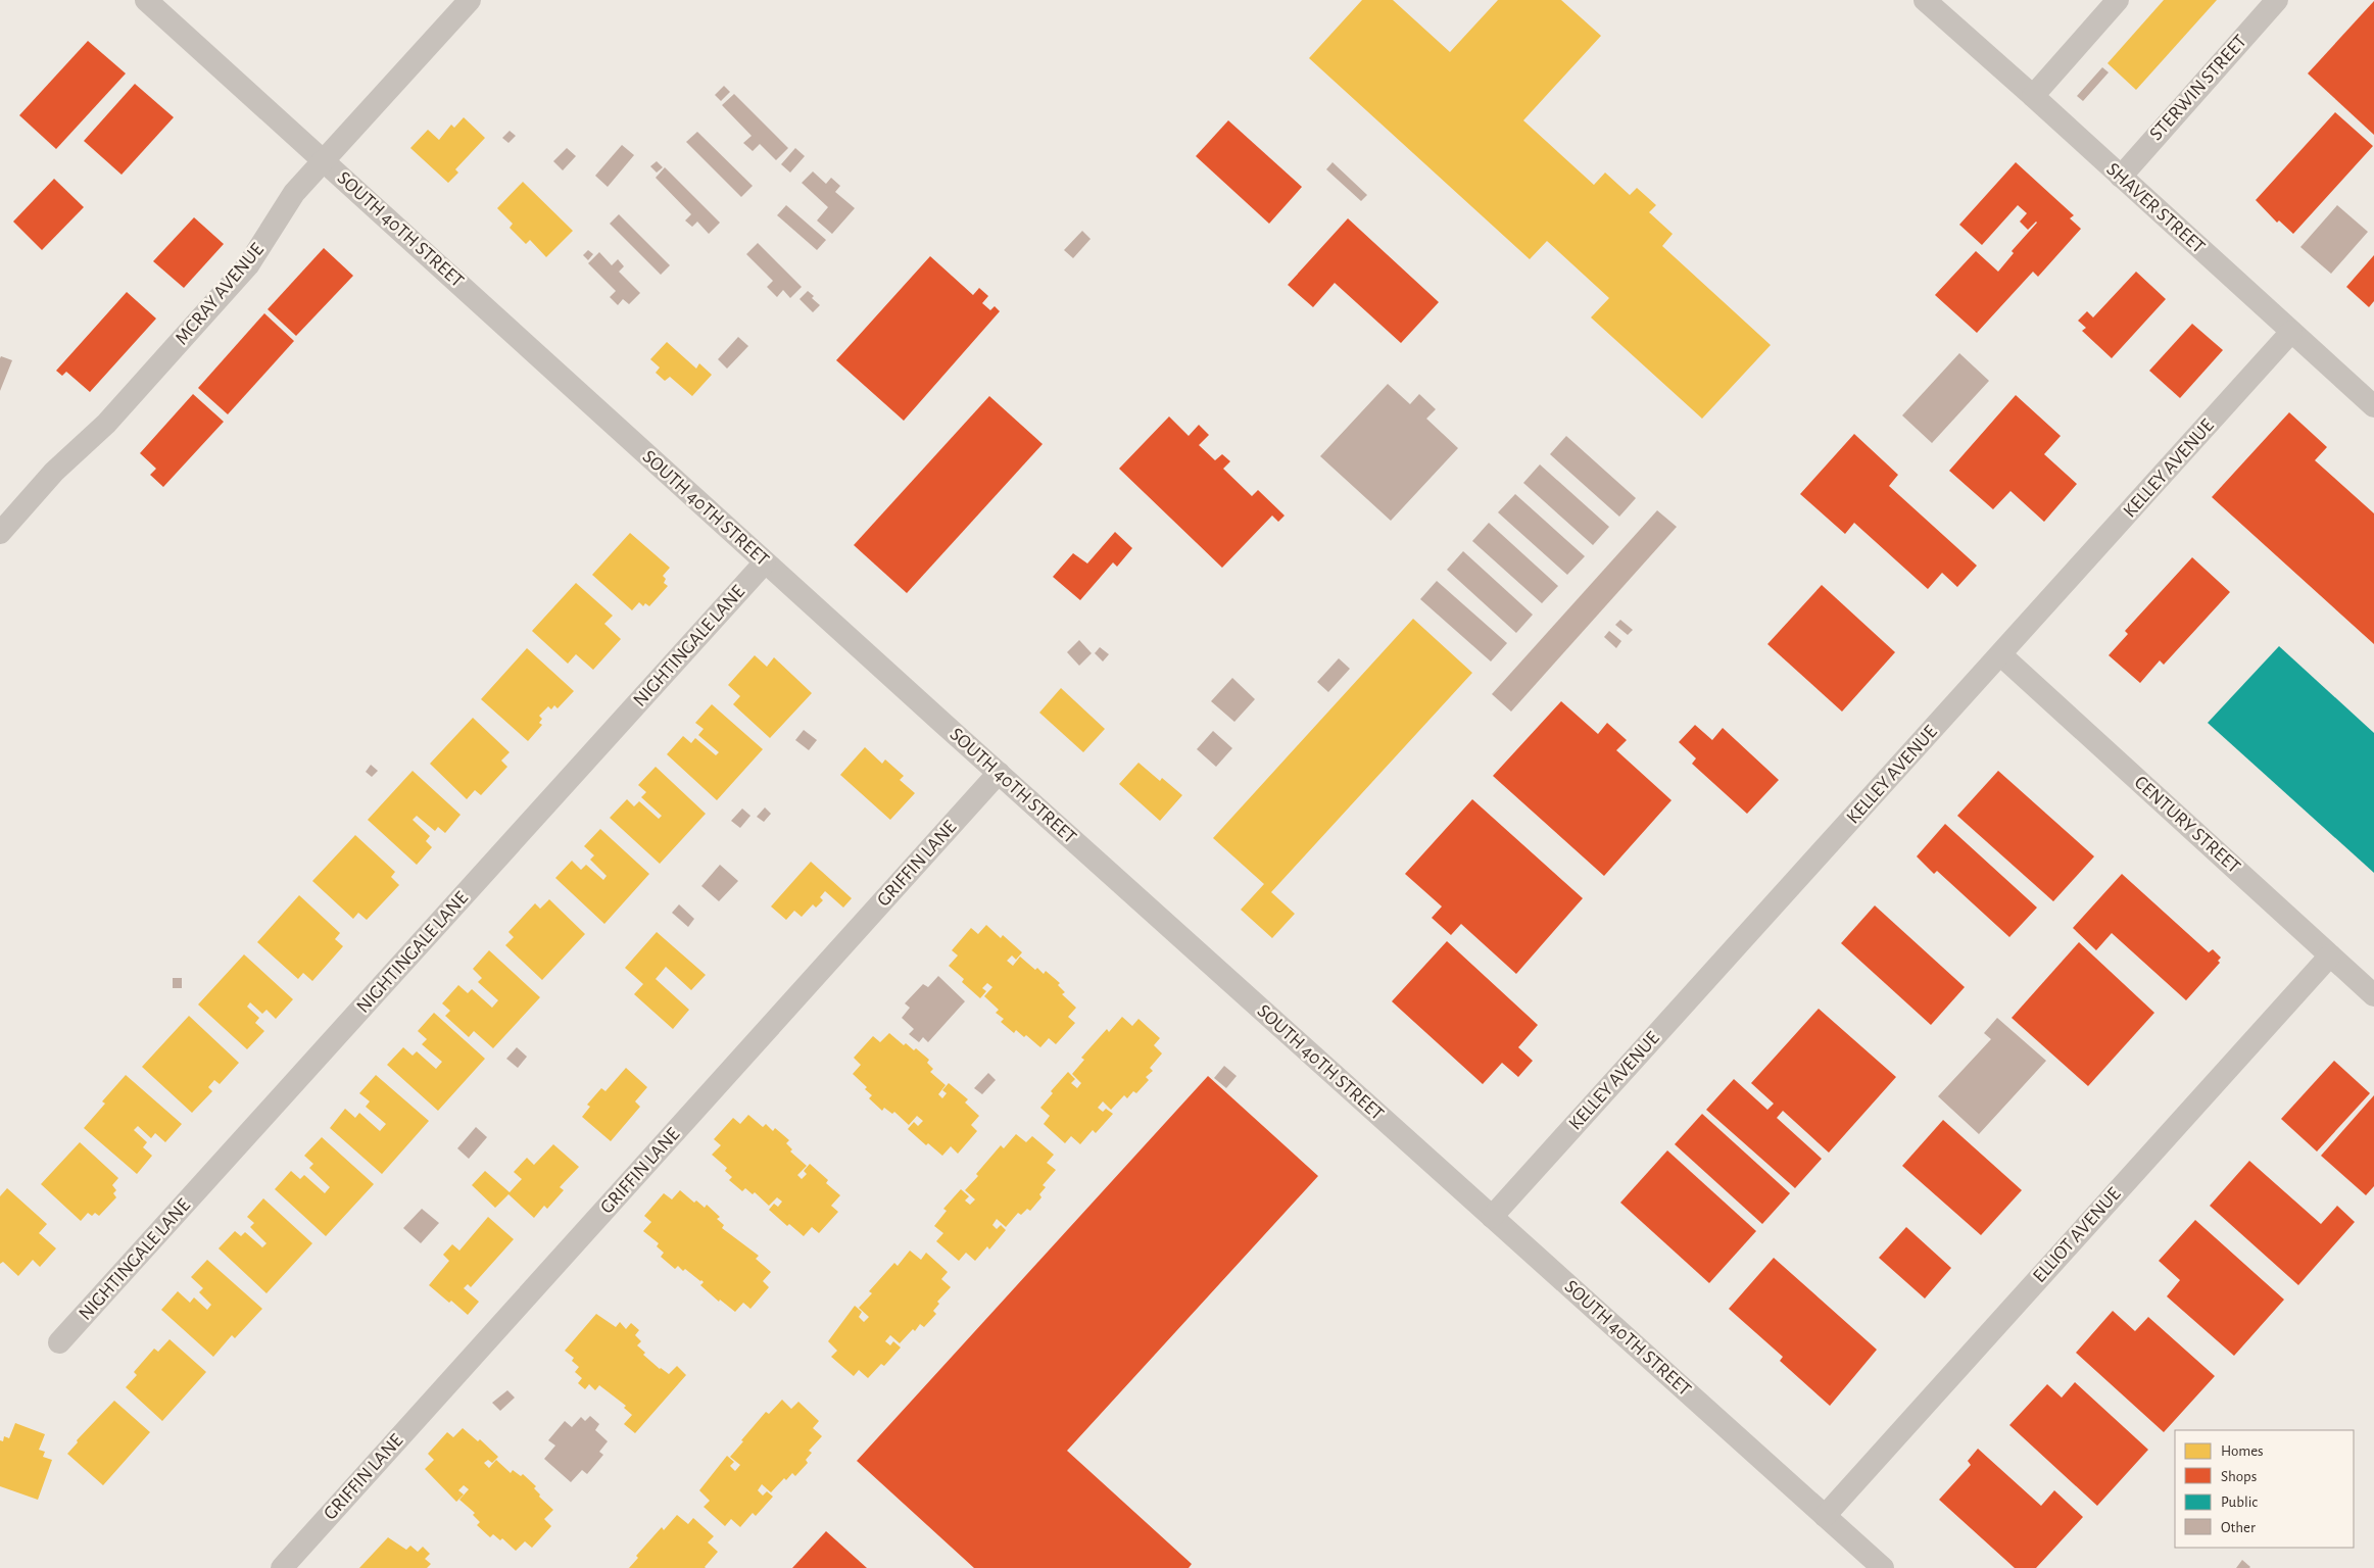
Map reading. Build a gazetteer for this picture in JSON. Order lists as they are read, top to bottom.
{
  "streets": {
    "street": [
      "STERWIN STREET",
      "SHAVER STREET",
      "SOUTH 40TH STREET",
      "MCRAY AVENUE",
      "KELLEY AVENUE",
      "NIGHTINGALE LANE",
      "CENTURY STREET",
      "GRIFFIN LANE",
      "ELLIOT AVENUE"
    ]
  },
  "crossings": [
    ["STERWIN STREET", "SHAVER STREET"],
    ["SHAVER STREET", "KELLEY AVENUE"],
    ["SOUTH 40TH STREET", "MCRAY AVENUE"],
    ["SOUTH 40TH STREET", "KELLEY AVENUE"],
    ["SOUTH 40TH STREET", "NIGHTINGALE LANE"],
    ["SOUTH 40TH STREET", "GRIFFIN LANE"],
    ["SOUTH 40TH STREET", "ELLIOT AVENUE"],
    ["KELLEY AVENUE", "CENTURY STREET"],
    ["CENTURY STREET", "ELLIOT AVENUE"]
  ],
  "legend": [
    "Homes",
    "Shops",
    "Public",
    "Other"
  ]
}
